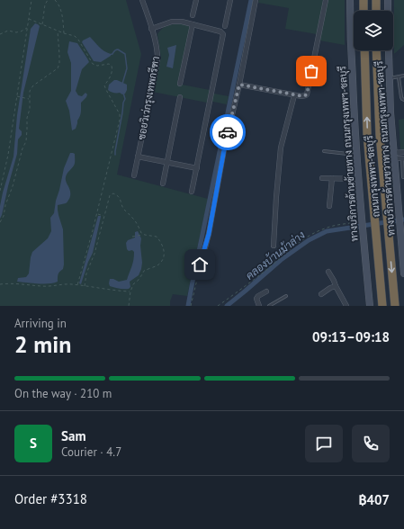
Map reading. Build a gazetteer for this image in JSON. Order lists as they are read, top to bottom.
{
  "streets": {
    "highway": ["ถนนกรุงเทพฯ-ชลบุรี"],
    "main road": ["ทางบริการด้านขวาทาง ถนนกรุงเทพฯ-ชลบุรี", "ทางบริการด้านซ้ายทาง ถนนกรุงเทพฯ-ชลบุรี"],
    "street": ["ซอยวิเว่กรุงเทพกรีฑา"]
  },
  "water": ["คลองบ้านม้าล่าง"],
  "page": {
    "heading": ["2 min", "Arriving in", "09:13–09:18"],
    "panel": [
      "Sam",
      "Courier · 4.7",
      "Order #3318",
      "฿407"
    ],
    "bar": "On the way · 210 m",
    "round": "S"
  }
}
